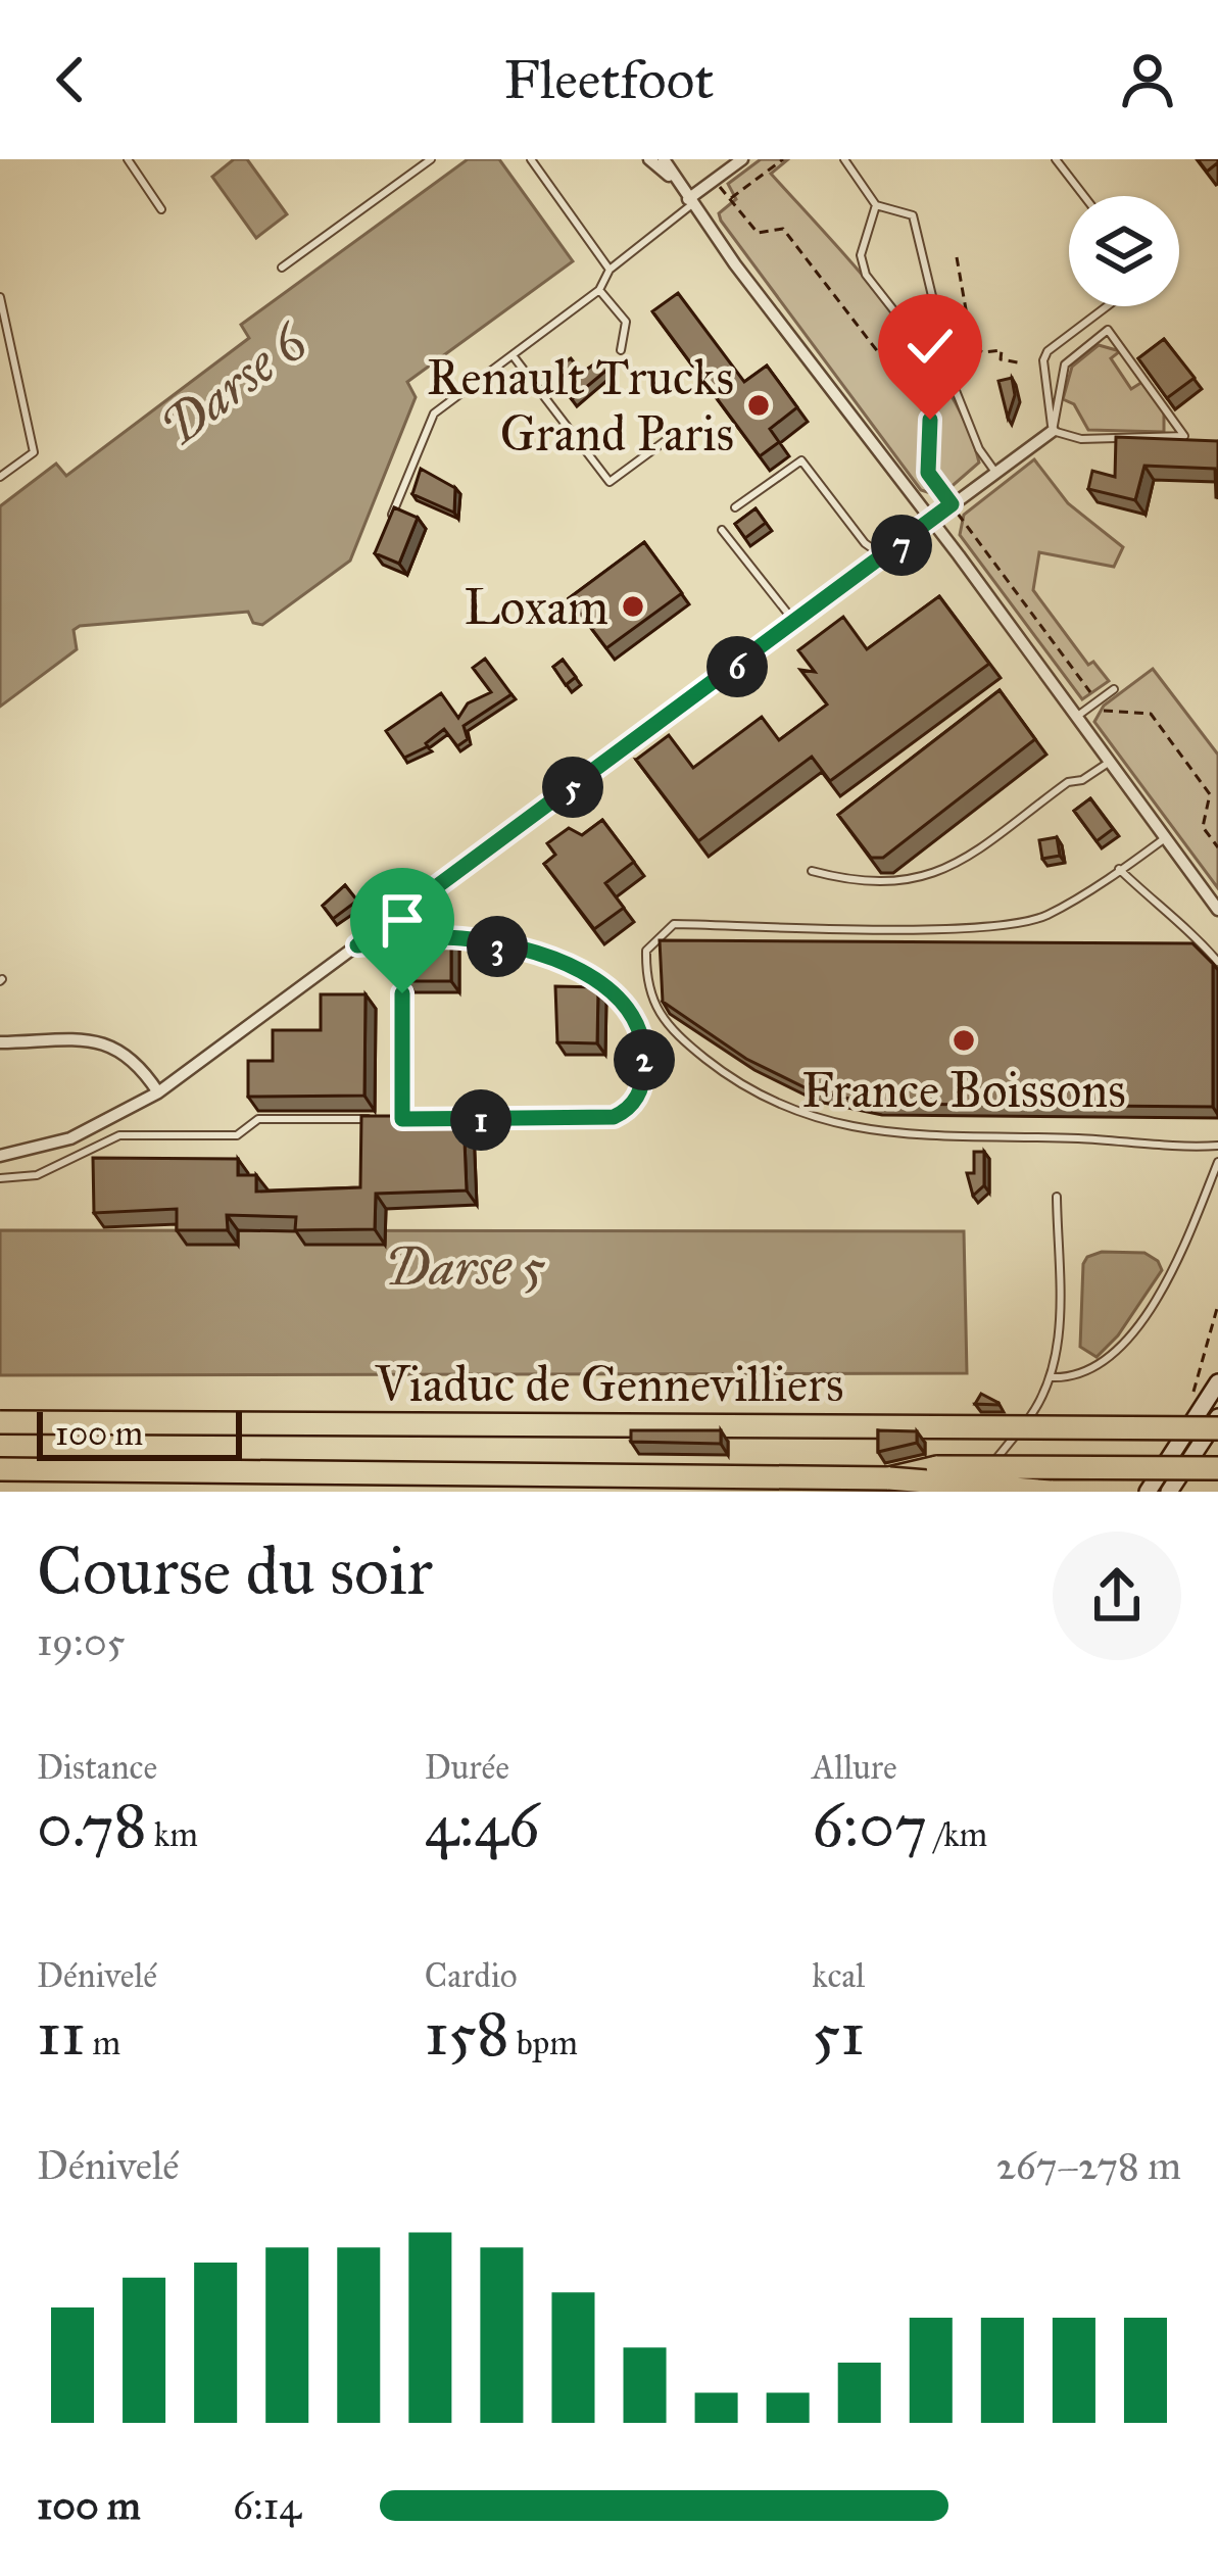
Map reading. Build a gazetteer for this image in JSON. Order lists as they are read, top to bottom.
{
  "streets": {
    "highway": ["Viaduc de Gennevilliers"]
  },
  "water": ["Darse 6", "Darse 5"],
  "places": ["Renault Trucks Grand Paris", "Loxam", "France Boissons"],
  "scale_bar": "100 m",
  "page": {
    "header": "Fleetfoot",
    "pins": [
      "7",
      "6",
      "5",
      "3",
      "2",
      "1"
    ],
    "scale": "100 m",
    "heading": ["Course du soir", "19:05"],
    "stats": [
      ["Distance", "0.78 km"],
      ["Durée", "4:46"],
      ["Allure", "6:07 /km"],
      ["Dénivelé", "11 m"],
      ["Cardio", "158 bpm"],
      ["kcal", "51"]
    ],
    "chart": ["Dénivelé", "267–278 m"],
    "list": [
      {
        "name": "100 m",
        "note": "6:14"
      }
    ]
  }
}
